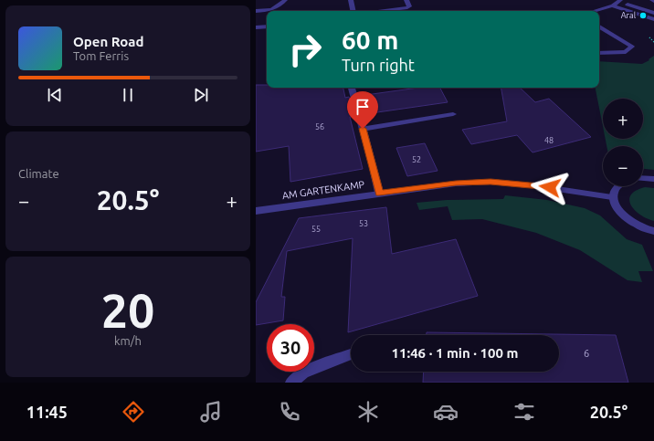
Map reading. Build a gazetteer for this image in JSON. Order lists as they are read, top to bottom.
{
  "streets": {
    "street": ["AM GARTENKAMP"]
  },
  "places": ["Aral"],
  "house_numbers": [
    "56",
    "48",
    "52",
    "53",
    "55",
    "6"
  ],
  "page": {
    "turn": ["60 m", "Turn right"],
    "song": ["Open Road", "Tom Ferris"],
    "map_buttons": ["+", "−"],
    "tile": [
      "Climate",
      ["20", "km/h"]
    ],
    "heat": ["−", "20.5°", "+"],
    "limit": "30",
    "trip": "11:46 · 1 min · 100 m",
    "tabs": ["11:45", "20.5°"]
  }
}
